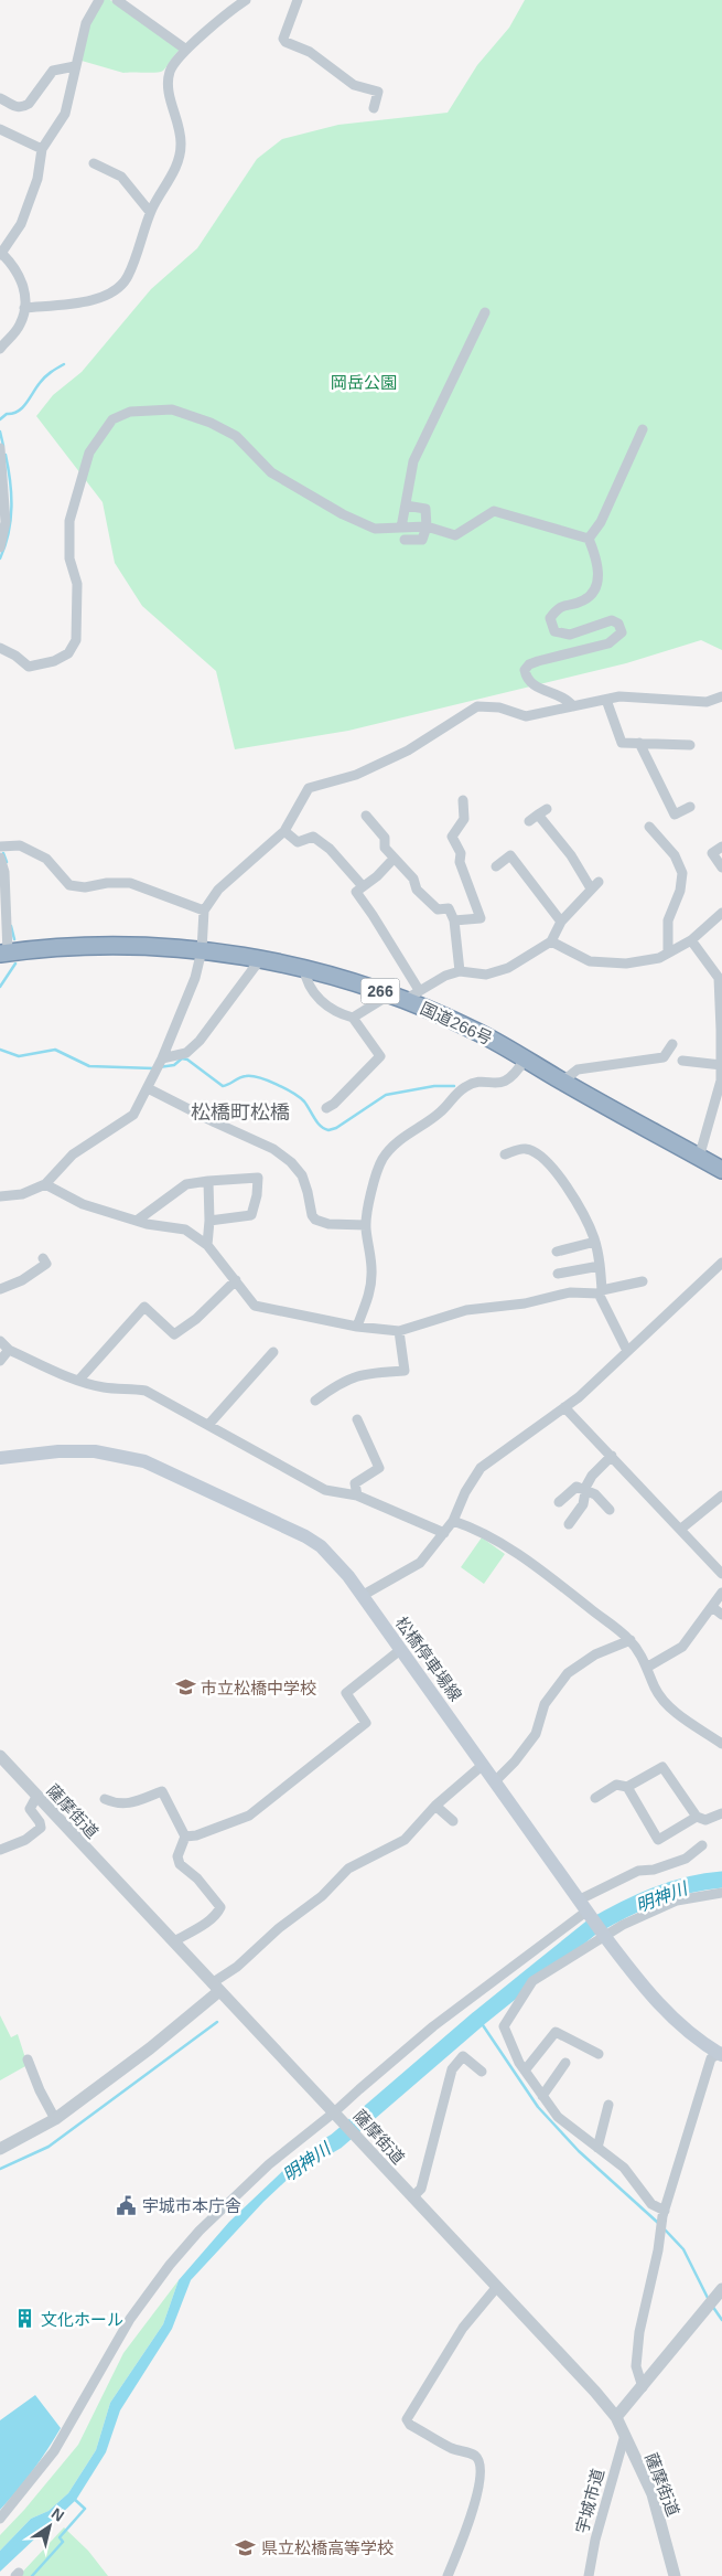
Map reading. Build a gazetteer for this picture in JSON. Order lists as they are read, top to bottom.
{
  "streets": {
    "highway": ["266", "国道266号"],
    "main road": ["松橋停車場線"],
    "street": ["薩摩街道", "宇城市道"]
  },
  "crossings": [
    ["薩摩街道", "宇城市道"]
  ],
  "districts": ["松橋町松橋"],
  "water": ["明神川"],
  "parks": ["岡岳公園"],
  "places": {
    "school or university": ["市立松橋中学校", "県立松橋高等学校"],
    "public building": ["宇城市本庁舎"],
    "building": ["文化ホール"]
  },
  "north": "top right"
}
